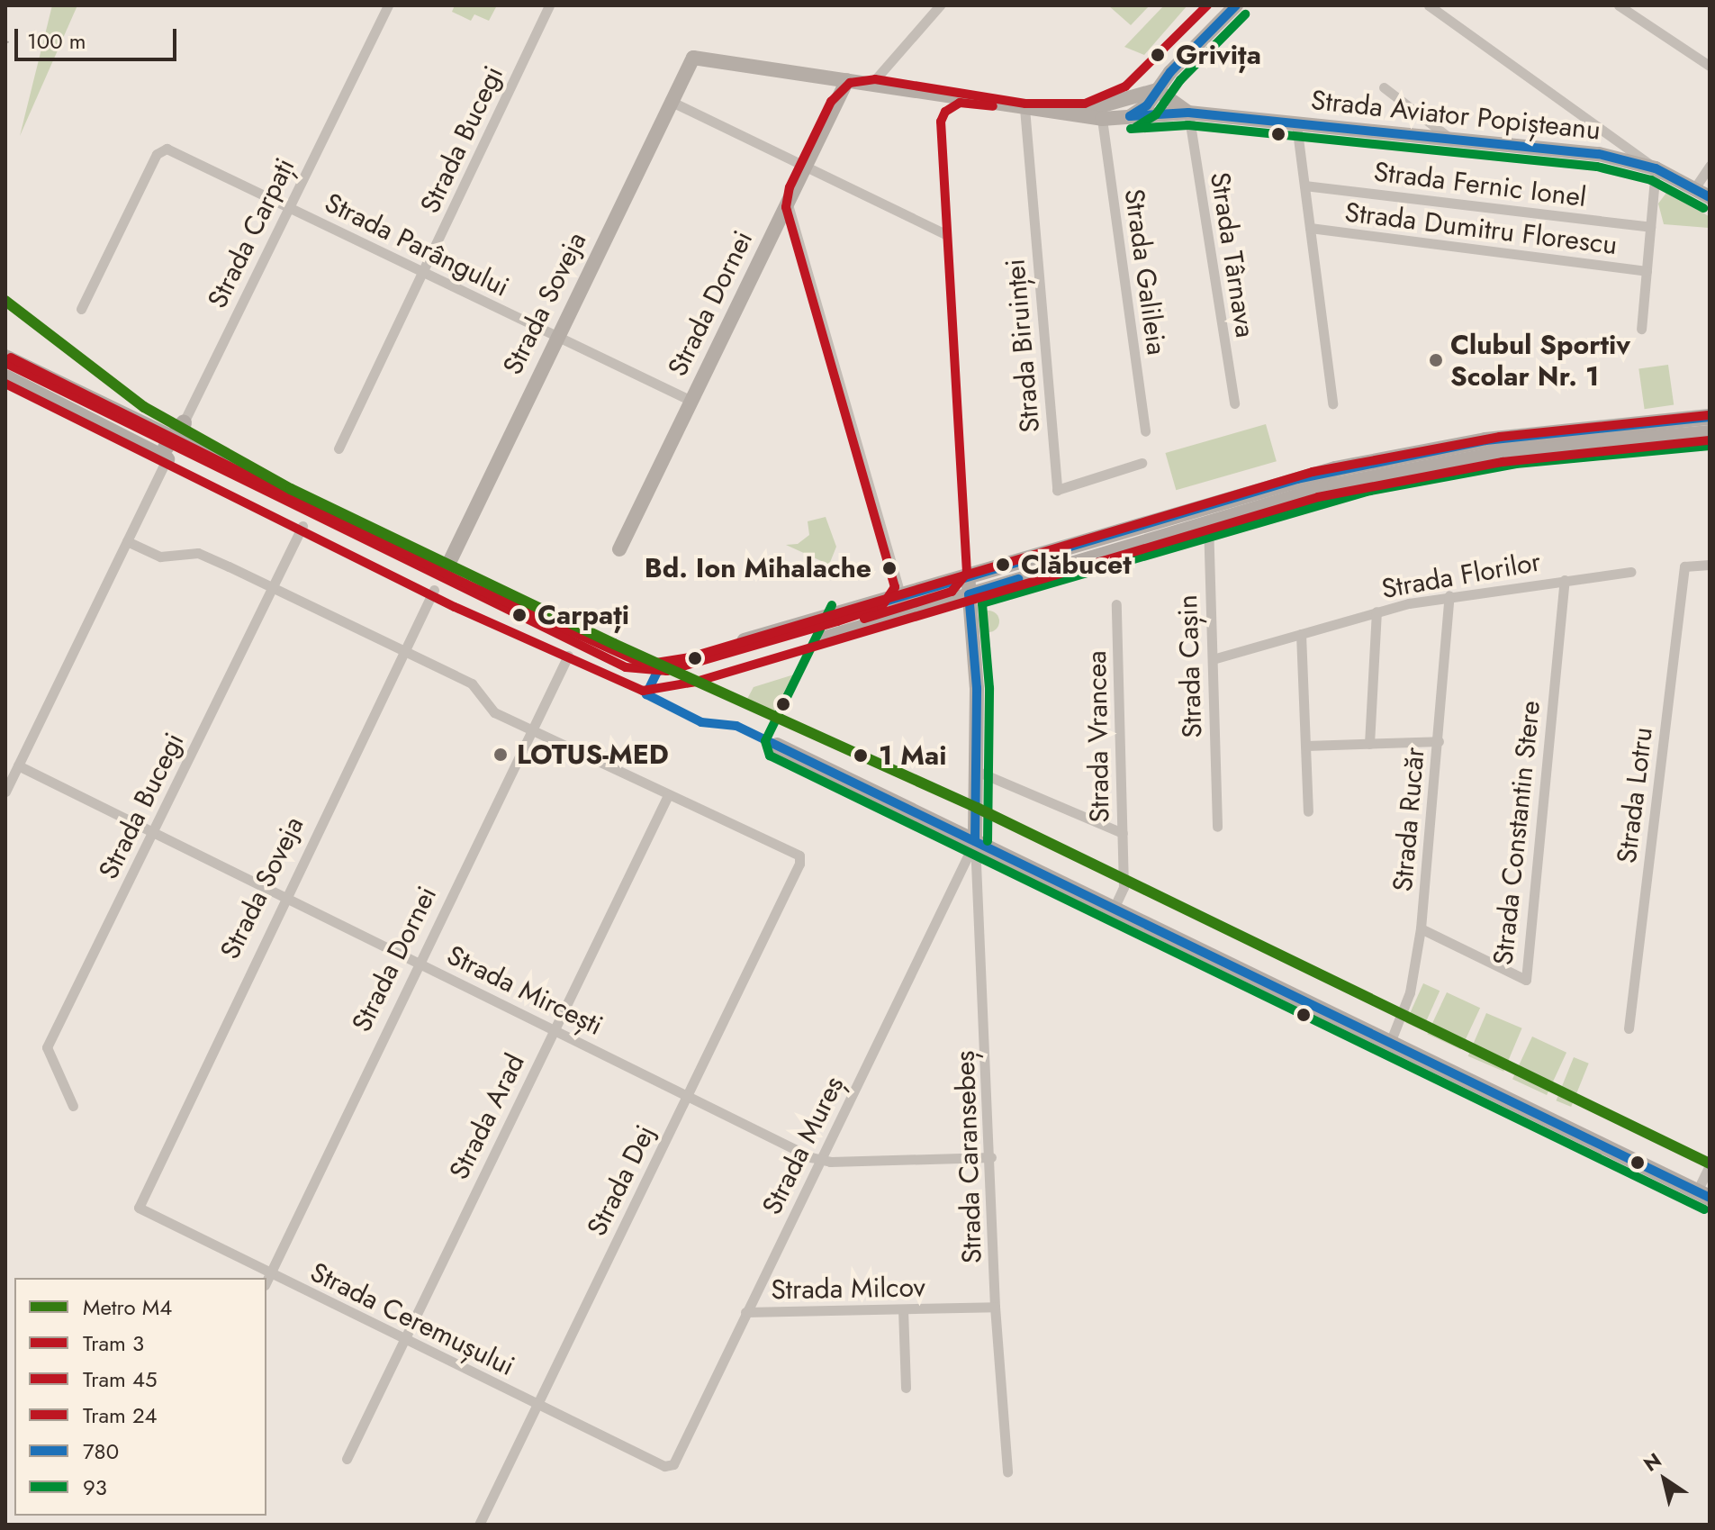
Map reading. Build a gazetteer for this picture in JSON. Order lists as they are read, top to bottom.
{
  "streets": {
    "street": [
      "Strada Aviator Popișteanu",
      "Strada Bucegi",
      "Strada Fernic Ionel",
      "Strada Dumitru Florescu",
      "Strada Carpați",
      "Strada Parângului",
      "Strada Târnava",
      "Strada Galileia",
      "Strada Soveja",
      "Strada Dornei",
      "Strada Biruinței",
      "Strada Florilor",
      "Strada Cașin",
      "Strada Vrancea",
      "Strada Lotru",
      "Strada Rucăr",
      "Strada Constantin Stere",
      "Strada Mircești",
      "Strada Arad",
      "Strada Mureș",
      "Strada Caransebeș",
      "Strada Dej",
      "Strada Milcov",
      "Strada Ceremușului"
    ]
  },
  "crossings": [
    ["Strada Aviator Popișteanu", "Strada Târnava"],
    ["Strada Aviator Popișteanu", "Strada Galileia"],
    ["Strada Aviator Popișteanu", "Strada Soveja"],
    ["Strada Aviator Popișteanu", "Strada Dornei"],
    ["Strada Aviator Popișteanu", "Strada Biruinței"],
    ["Strada Bucegi", "Strada Parângului"],
    ["Strada Bucegi", "Strada Mircești"],
    ["Strada Carpați", "Strada Parângului"],
    ["Strada Parângului", "Strada Soveja"],
    ["Strada Parângului", "Strada Dornei"],
    ["Strada Soveja", "Strada Mircești"],
    ["Strada Soveja", "Strada Ceremușului"],
    ["Strada Dornei", "Strada Mircești"],
    ["Strada Dornei", "Strada Ceremușului"],
    ["Strada Florilor", "Strada Cașin"],
    ["Strada Florilor", "Strada Rucăr"],
    ["Strada Florilor", "Strada Constantin Stere"],
    ["Strada Rucăr", "Strada Constantin Stere"],
    ["Strada Mircești", "Strada Arad"],
    ["Strada Mircești", "Strada Mureș"],
    ["Strada Mircești", "Strada Caransebeș"],
    ["Strada Mircești", "Strada Dej"],
    ["Strada Arad", "Strada Dej"],
    ["Strada Arad", "Strada Ceremușului"],
    ["Strada Mureș", "Strada Caransebeș"],
    ["Strada Mureș", "Strada Milcov"],
    ["Strada Mureș", "Strada Ceremușului"],
    ["Strada Caransebeș", "Strada Milcov"],
    ["Strada Dej", "Strada Ceremușului"]
  ],
  "places": [
    "Grivița",
    "Clubul Sportiv Scolar Nr. 1",
    "Clăbucet",
    "Bd. Ion Mihalache",
    "Carpați",
    "LOTUS-MED",
    "1 Mai"
  ],
  "lines": [
    "tram line 3",
    "transit line 780",
    "transit line 93",
    "metro line M4",
    "tram line 24",
    "tram line 45"
  ],
  "legend": [
    "Metro M4",
    "Tram 3",
    "Tram 45",
    "Tram 24",
    "780",
    "93"
  ],
  "scale_bar": "100 m",
  "north": "top left"
}
